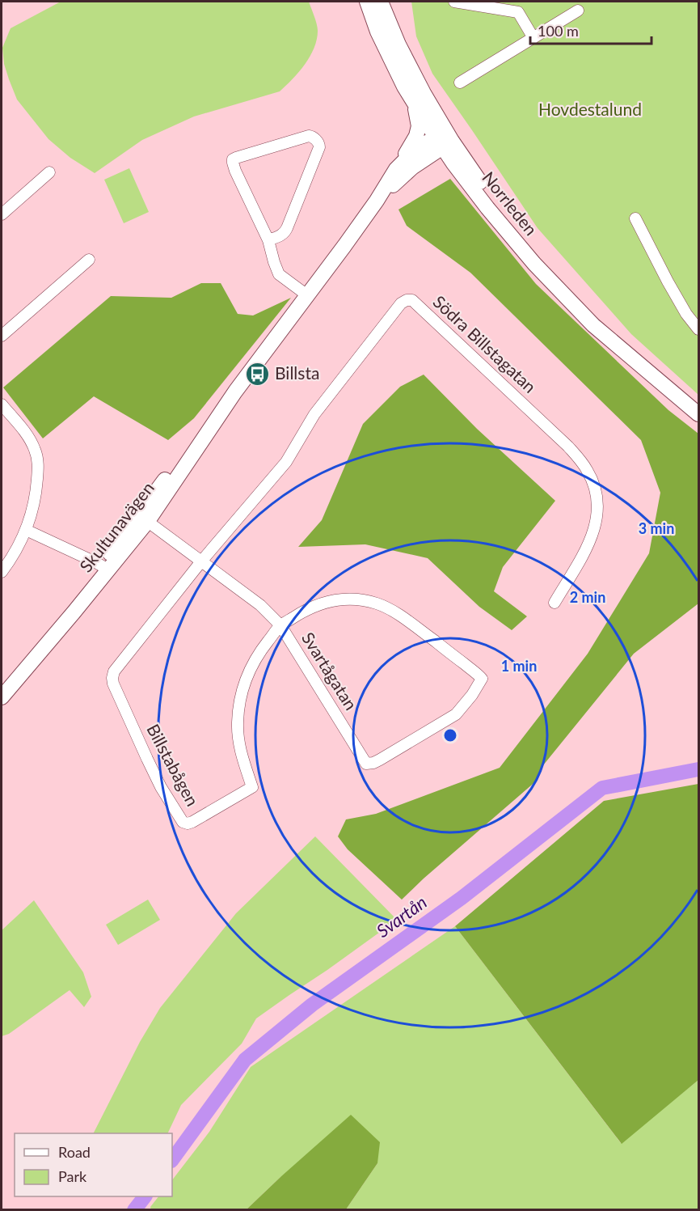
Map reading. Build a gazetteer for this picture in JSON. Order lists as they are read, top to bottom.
{
  "streets": {
    "main road": ["Norrleden", "Skultunavägen"],
    "street": ["Södra Billstagatan", "Svartågatan", "Billstabågen"]
  },
  "crossings": [
    ["Norrleden", "Skultunavägen"],
    ["Södra Billstagatan", "Svartågatan"],
    ["Södra Billstagatan", "Billstabågen"],
    ["Skultunavägen", "Svartågatan"],
    ["Svartågatan", "Billstabågen"]
  ],
  "water": ["Svartån"],
  "parks": ["Hovdestalund"],
  "places": {
    "bus stop": ["Billsta"]
  },
  "legend": ["Road", "Park"],
  "scale_bar": "100 m",
  "rings": ["3 min", "2 min", "1 min"]
}
